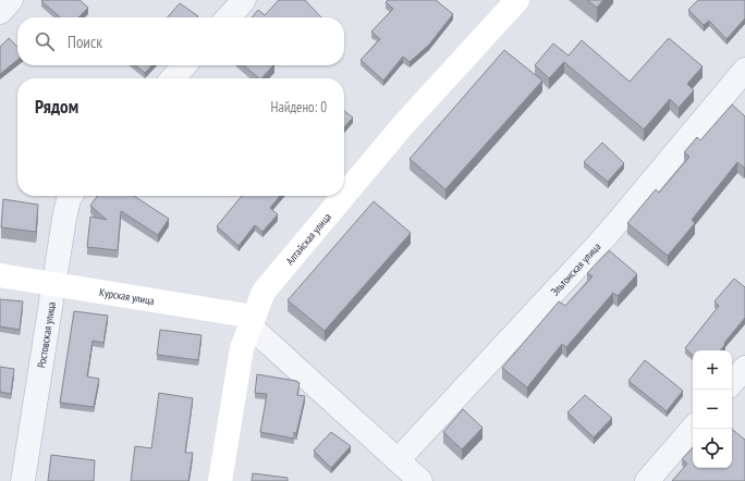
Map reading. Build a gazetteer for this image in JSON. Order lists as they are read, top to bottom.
{
  "streets": {
    "street": [
      "Алтайская улица",
      "Эльтонская улица",
      "Курская улица",
      "Ростовская улица"
    ]
  },
  "crossings": [
    ["Алтайская улица", "Курская улица"],
    ["Курская улица", "Ростовская улица"]
  ],
  "page": {
    "search": "Поиск",
    "heading": ["Рядом", "Найдено: 0"],
    "map_buttons": ["+", "−"]
  }
}
